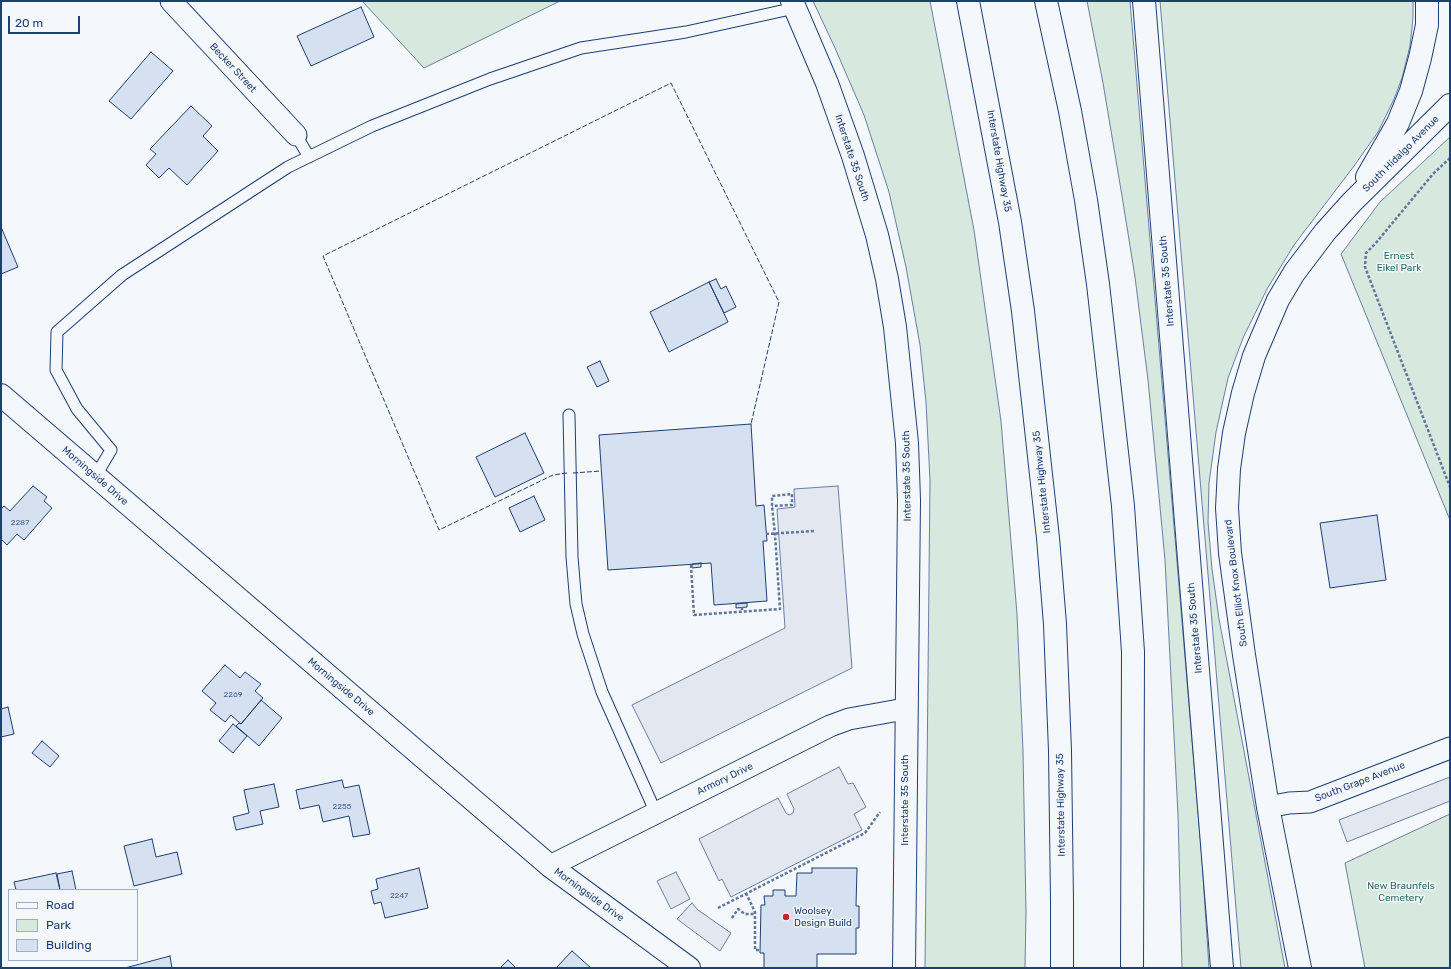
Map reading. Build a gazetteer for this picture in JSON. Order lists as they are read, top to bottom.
{
  "streets": {
    "main road": [
      "South Hidalgo Avenue",
      "Interstate 35 South",
      "Interstate Highway 35",
      "Morningside Drive",
      "South Elliot Knox Boulevard"
    ],
    "street": ["Becker Street", "Armory Drive", "South Grape Avenue"]
  },
  "crossings": [
    ["South Hidalgo Avenue", "South Elliot Knox Boulevard"],
    ["Interstate 35 South", "Armory Drive"],
    ["Morningside Drive", "Armory Drive"],
    ["South Elliot Knox Boulevard", "South Grape Avenue"]
  ],
  "parks": ["Ernest Eikel Park", "New Braunfels Cemetery"],
  "places": ["Woolsey Design Build"],
  "house_numbers": [
    "2287",
    "2269",
    "2255",
    "2247"
  ],
  "legend": ["Road", "Park", "Building"],
  "scale_bar": "20 m"
}
